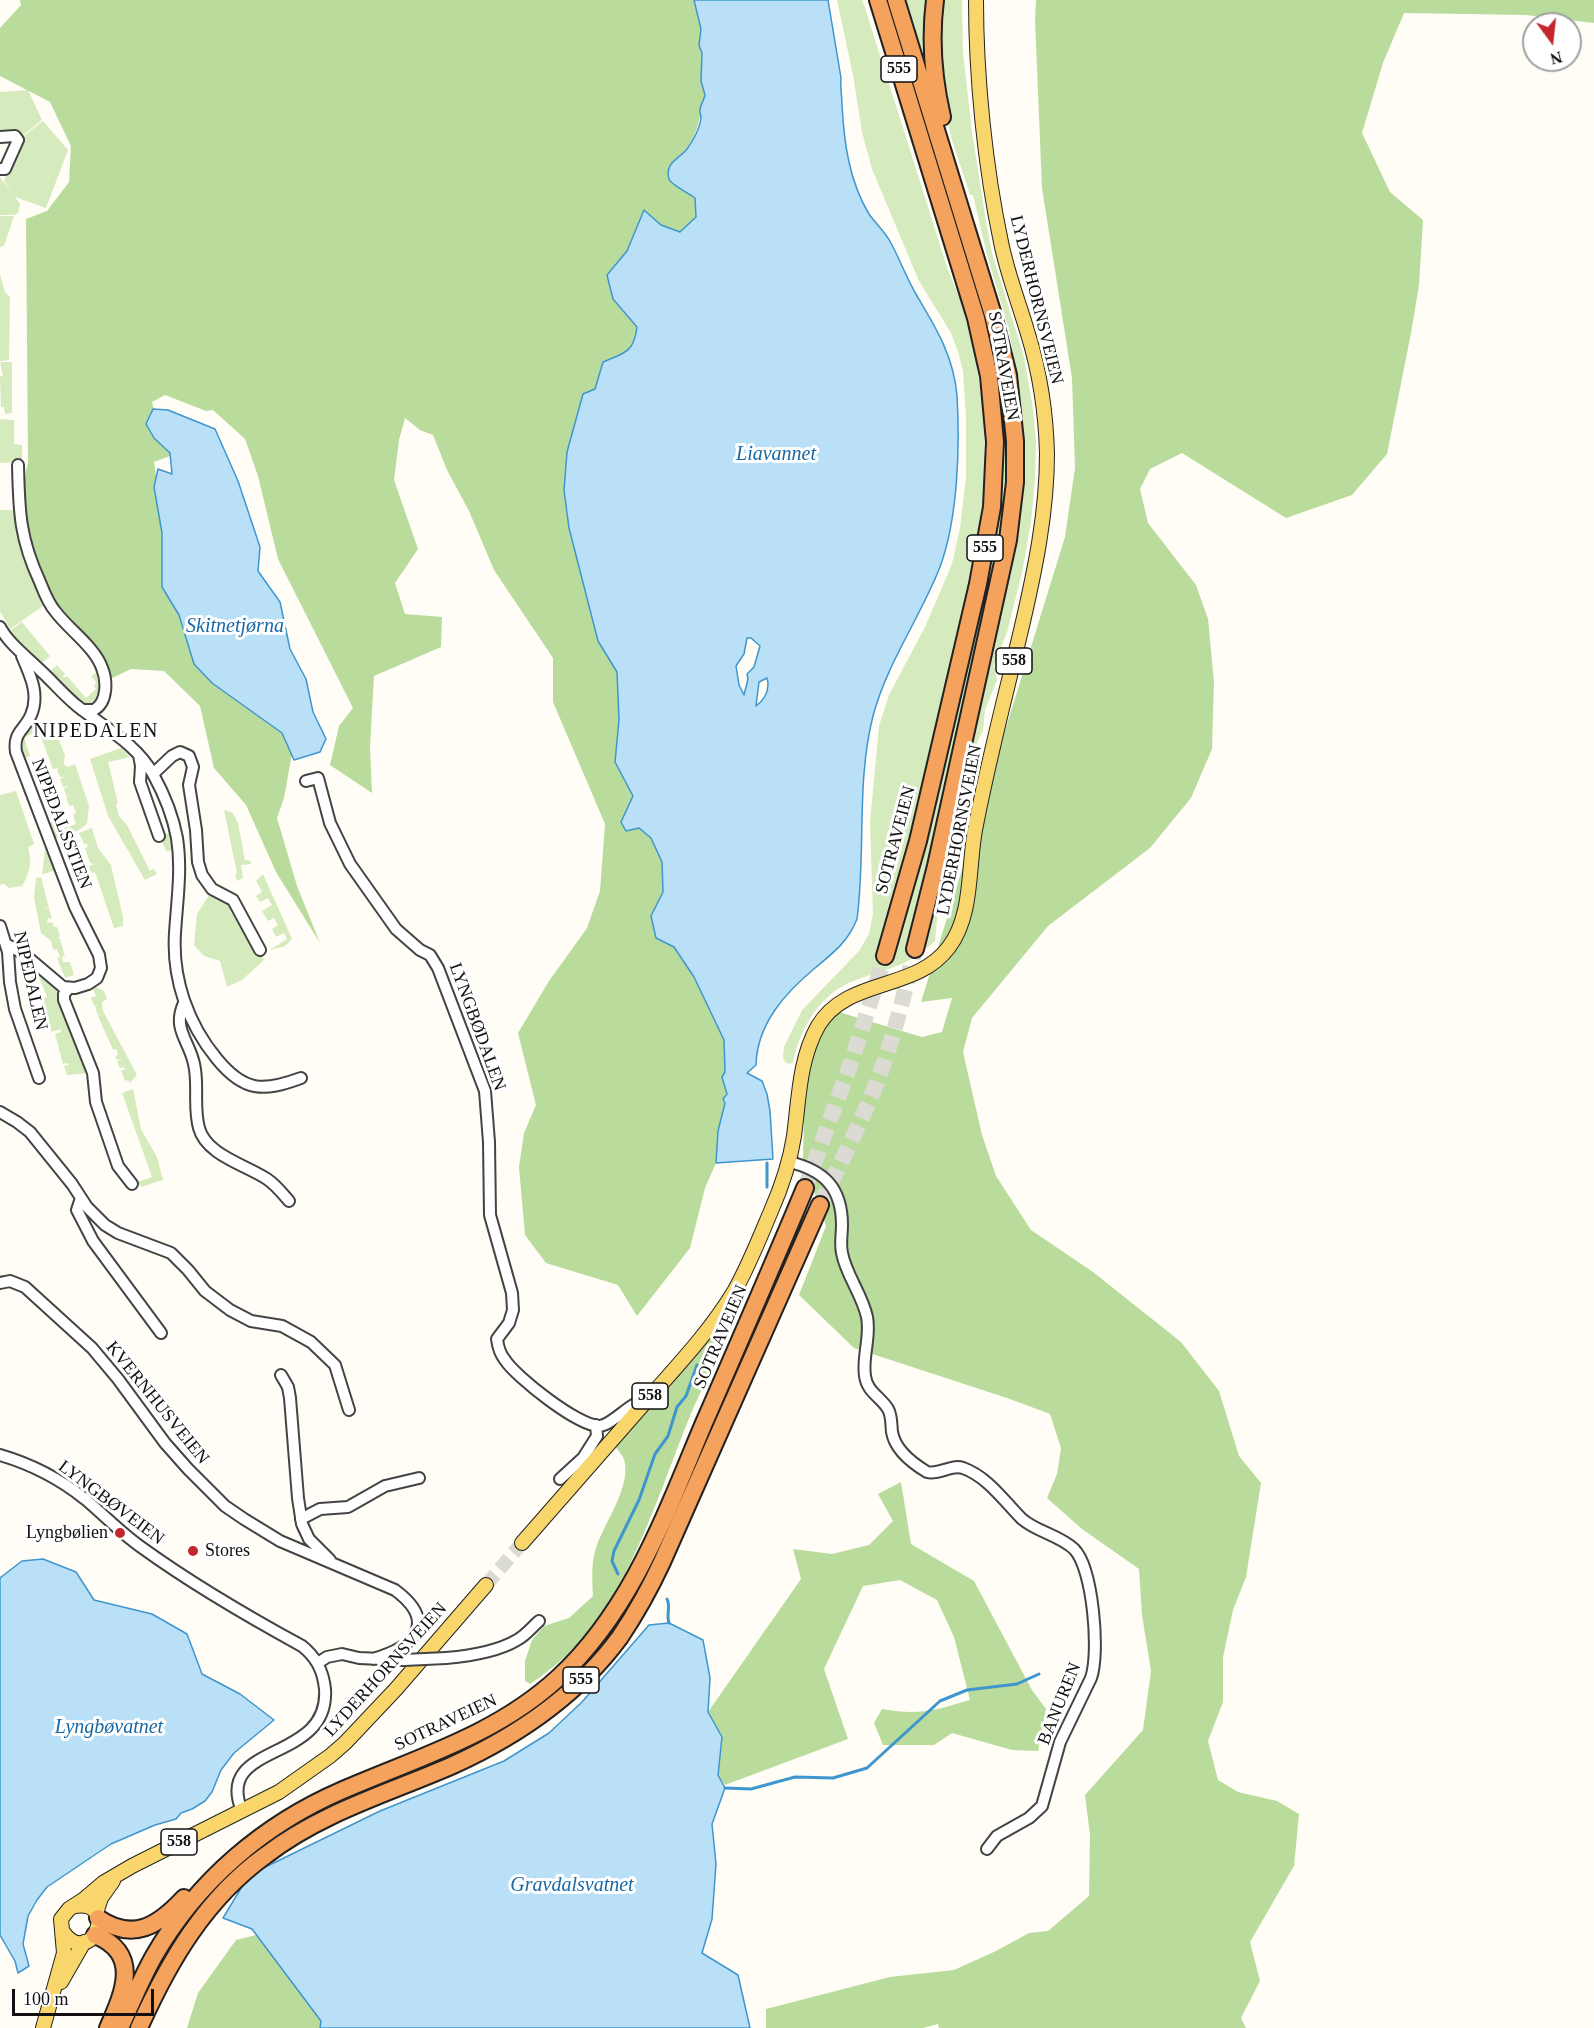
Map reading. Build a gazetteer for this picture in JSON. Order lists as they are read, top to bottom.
{
  "streets": {
    "highway": ["555", "SOTRAVEIEN"],
    "main road": ["LYDERHORNSVEIEN", "558"],
    "street": [
      "NIPEDALSSTIEN",
      "NIPEDALEN",
      "LYNGBØDALEN",
      "KVERNHUSVEIEN",
      "LYNGBØVEIEN",
      "BANUREN"
    ]
  },
  "crossings": [
    ["555", "LYDERHORNSVEIEN"],
    ["555", "SOTRAVEIEN"],
    ["555", "558"],
    ["LYDERHORNSVEIEN", "558"],
    ["LYDERHORNSVEIEN", "BANUREN"]
  ],
  "districts": ["NIPEDALEN"],
  "water": [
    "Liavannet",
    "Skitnetjørna",
    "Lyngbøvatnet",
    "Gravdalsvatnet"
  ],
  "places": ["Lyngbølien", "Stores"],
  "scale_bar": "100 m",
  "north": "bottom"
}
